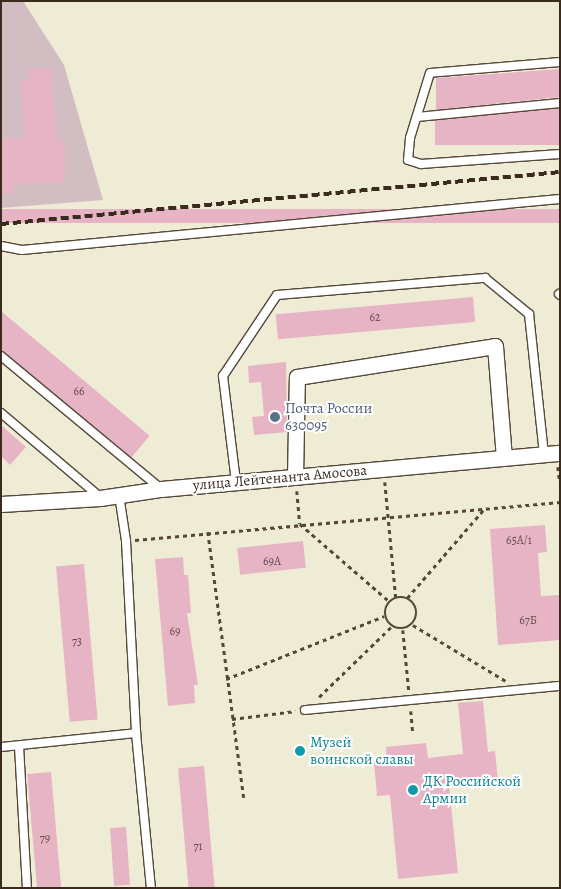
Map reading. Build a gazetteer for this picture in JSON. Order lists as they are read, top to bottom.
{
  "streets": {
    "street": ["улица Лейтенанта Амосова"]
  },
  "places": ["Почта России 630095", "Музей воинской славы", "ДК Российской Армии"],
  "house_numbers": [
    "62",
    "66",
    "65А/1",
    "69А",
    "67Б",
    "69",
    "73",
    "79",
    "71"
  ]
}
